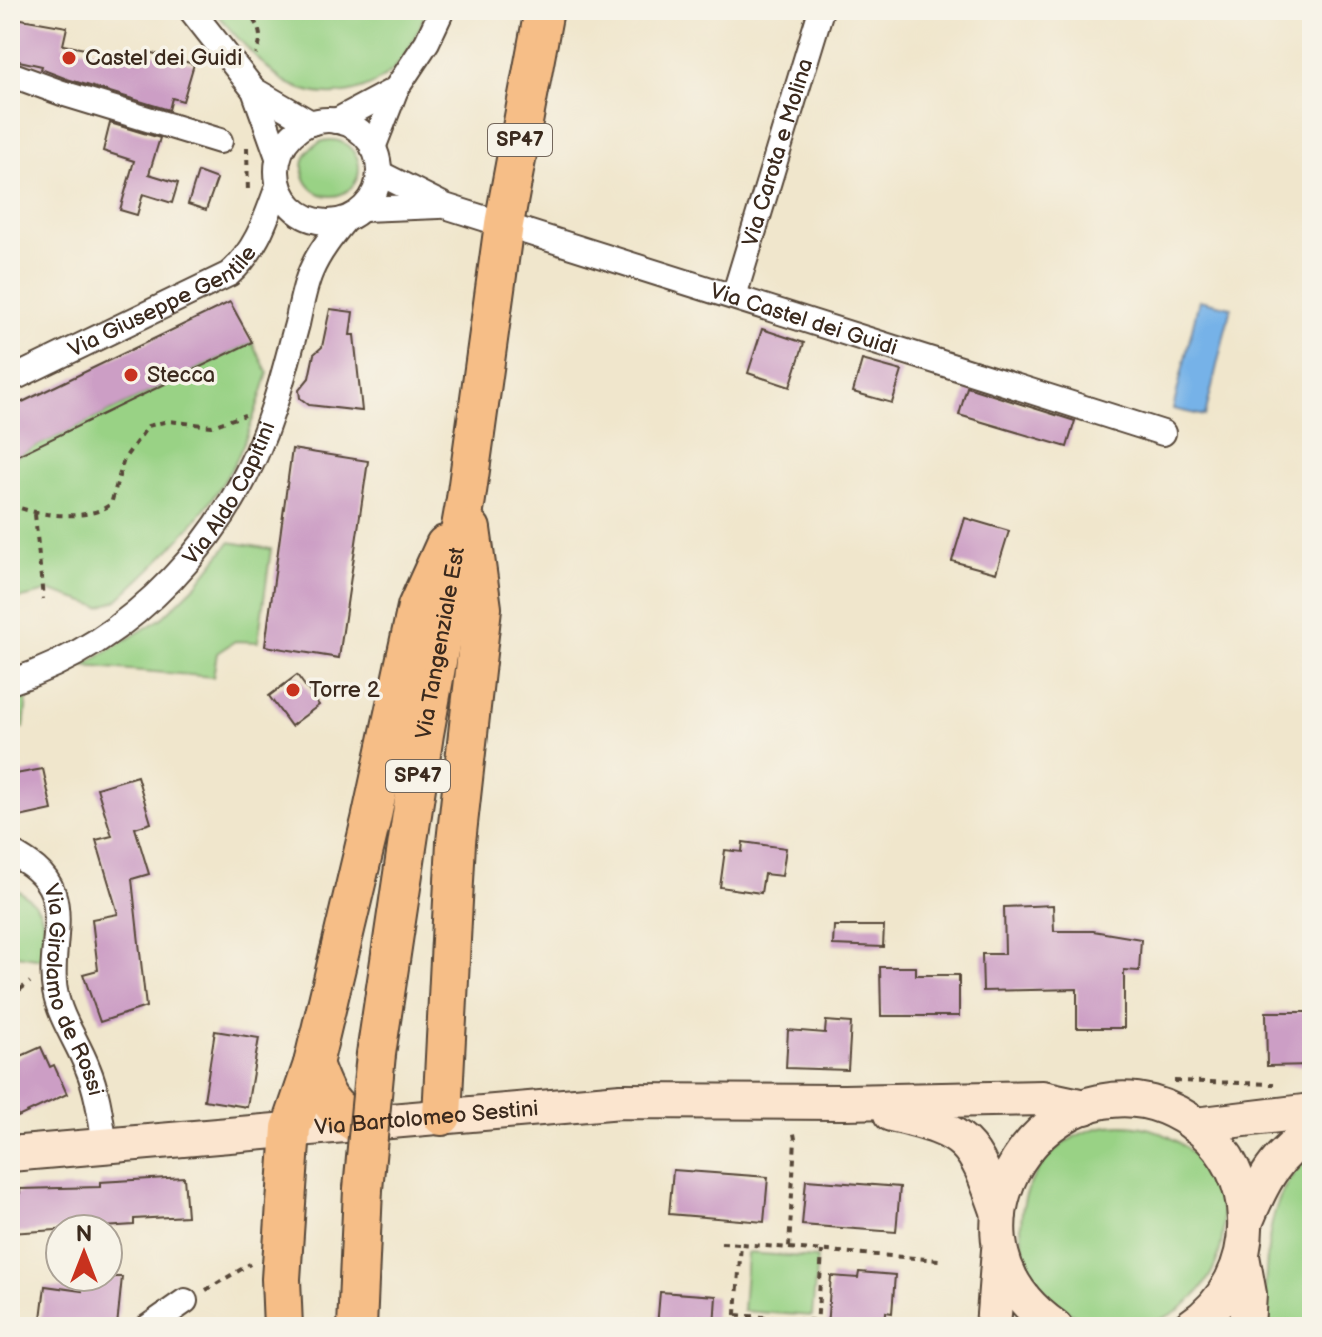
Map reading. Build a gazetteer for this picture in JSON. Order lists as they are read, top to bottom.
{
  "streets": {
    "main road": ["SP47", "Via Tangenziale Est", "Via Bartolomeo Sestini"],
    "street": [
      "Via Carota e Molina",
      "Via Giuseppe Gentile",
      "Via Castel dei Guidi",
      "Via Aldo Capitini",
      "Via Girolamo de Rossi"
    ]
  },
  "crossings": [
    ["Via Carota e Molina", "Via Castel dei Guidi"],
    ["Via Giuseppe Gentile", "Via Castel dei Guidi"],
    ["Via Giuseppe Gentile", "Via Aldo Capitini"],
    ["Via Castel dei Guidi", "Via Aldo Capitini"],
    ["Via Castel dei Guidi", "Via Tangenziale Est"],
    ["Via Girolamo de Rossi", "Via Bartolomeo Sestini"]
  ],
  "places": ["Castel dei Guidi", "Stecca", "Torre 2"],
  "north": "top"
}
